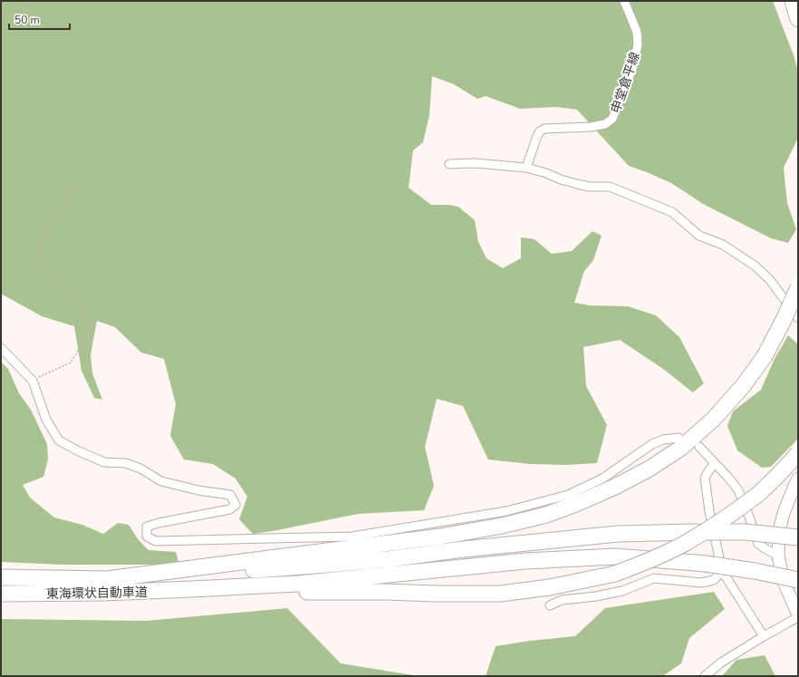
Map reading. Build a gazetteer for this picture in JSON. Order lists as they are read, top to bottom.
{
  "streets": {
    "highway": ["東海環状自動車道"],
    "street": ["申堂倉平線"]
  },
  "scale_bar": "50 m"
}
